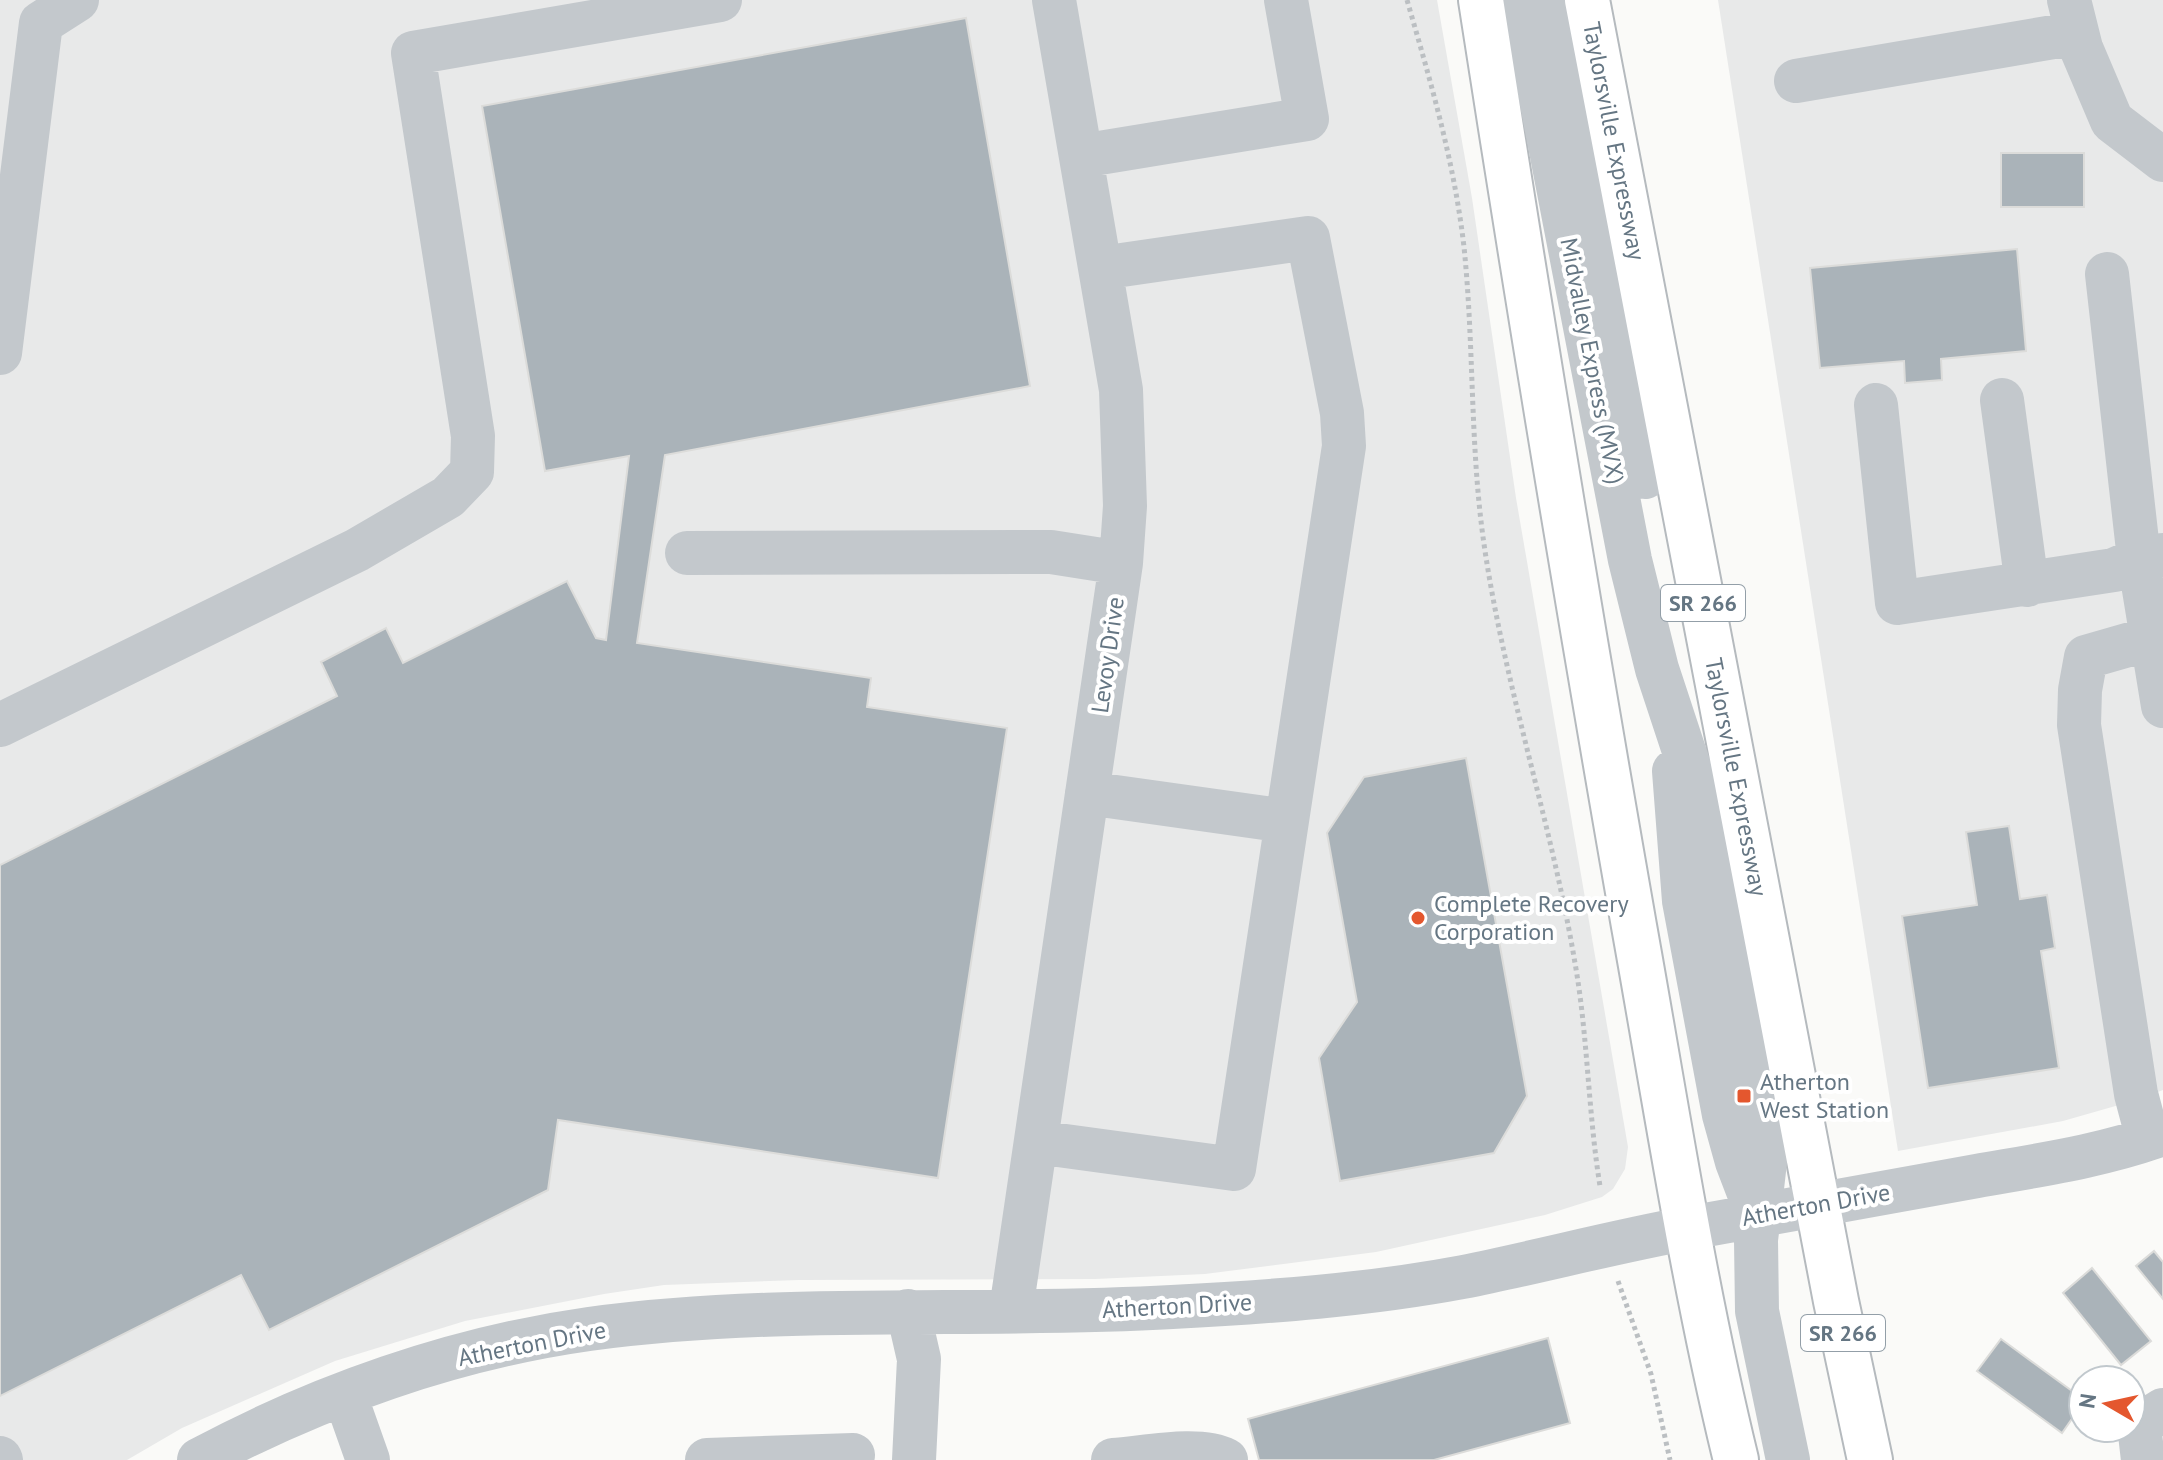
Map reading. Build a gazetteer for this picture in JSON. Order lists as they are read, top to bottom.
{
  "streets": {
    "main road": ["Taylorsville Expressway", "SR 266"],
    "street": ["Midvalley Express (MVX)", "Levoy Drive", "Atherton Drive"]
  },
  "crossings": [
    ["Taylorsville Expressway", "Atherton Drive"],
    ["Midvalley Express (MVX)", "Atherton Drive"],
    ["Levoy Drive", "Atherton Drive"]
  ],
  "places": {
    "other": ["Complete Recovery Corporation"],
    "transit": ["Atherton West Station"]
  },
  "north": "left"
}
